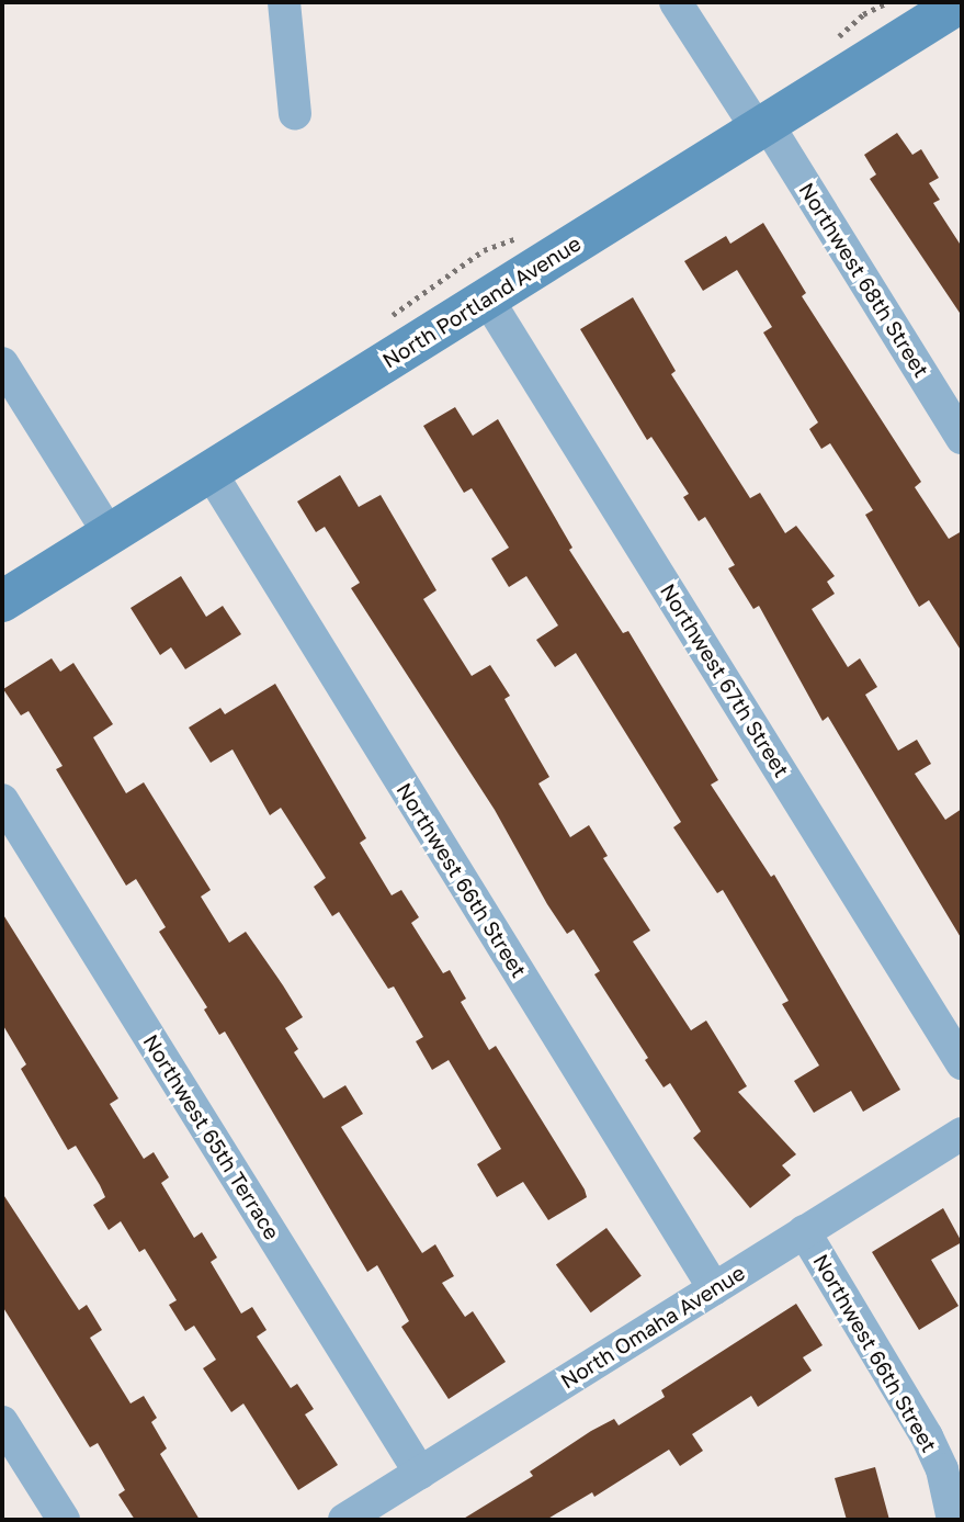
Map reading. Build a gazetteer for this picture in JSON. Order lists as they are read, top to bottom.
{
  "streets": {
    "street": [
      "Northwest 68th Street",
      "North Portland Avenue",
      "Northwest 67th Street",
      "Northwest 66th Street",
      "Northwest 65th Terrace",
      "North Omaha Avenue"
    ]
  },
  "crossings": [
    ["Northwest 68th Street", "North Portland Avenue"],
    ["North Portland Avenue", "Northwest 67th Street"],
    ["North Portland Avenue", "Northwest 66th Street"],
    ["Northwest 66th Street", "North Omaha Avenue"],
    ["Northwest 65th Terrace", "North Omaha Avenue"]
  ]
}
